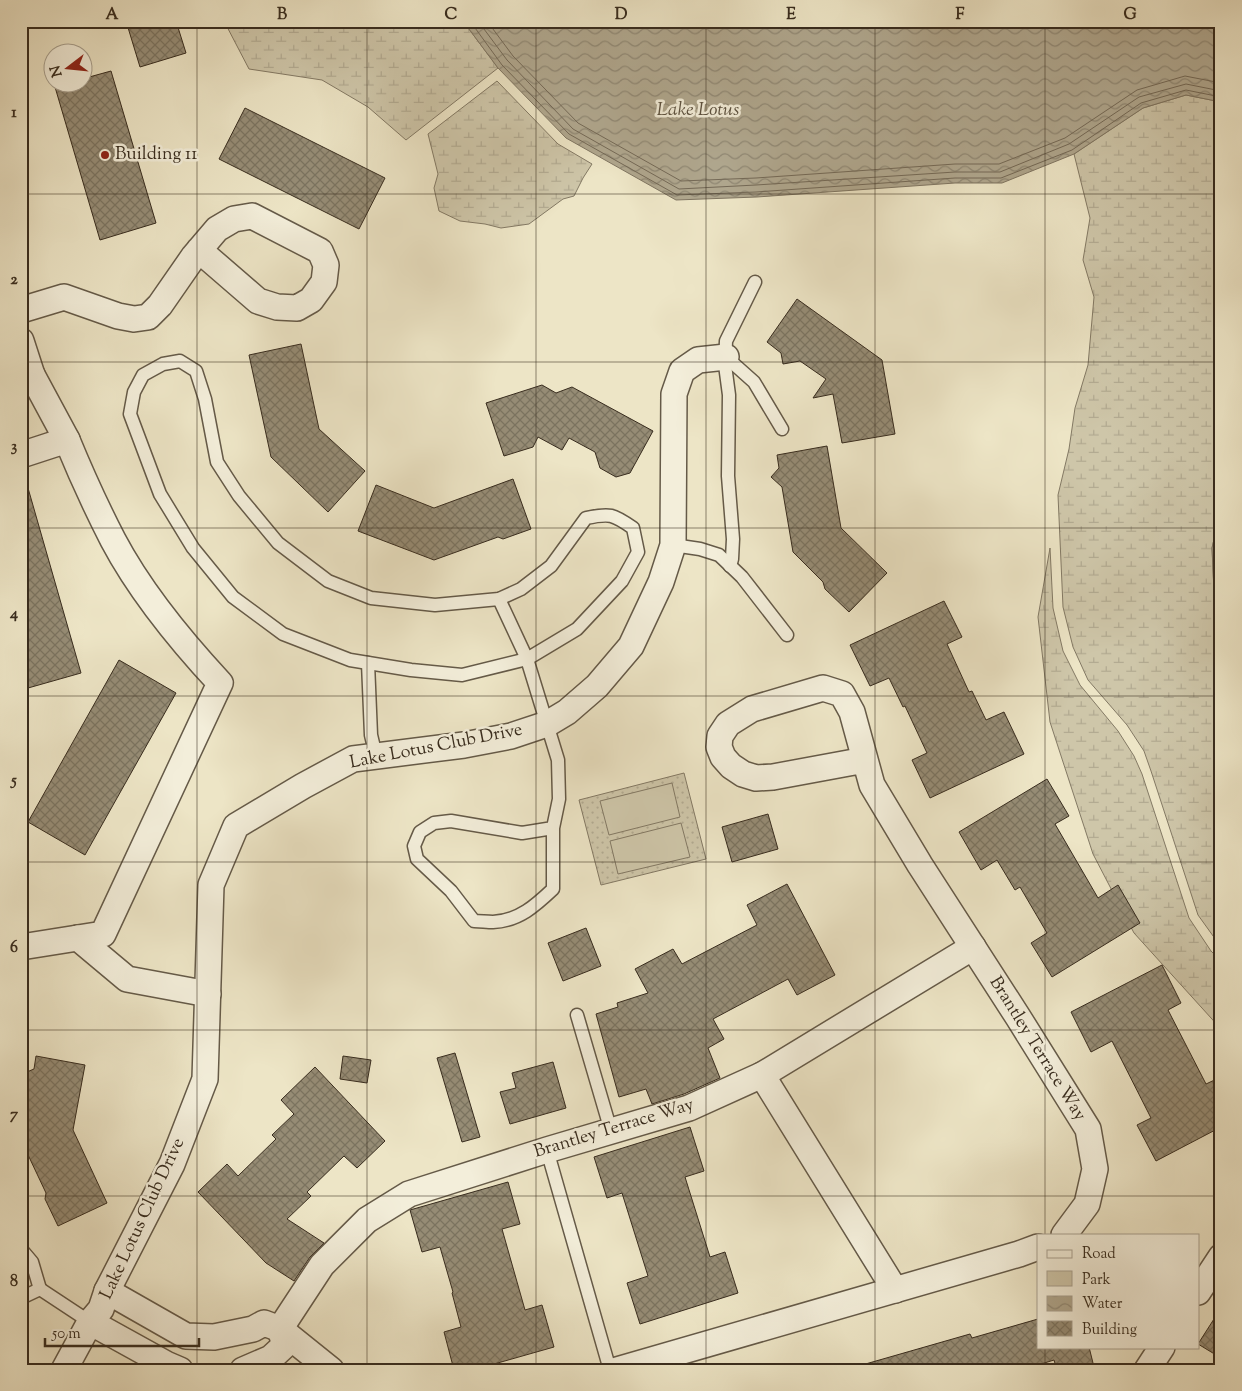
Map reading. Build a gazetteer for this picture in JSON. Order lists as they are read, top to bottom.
{
  "streets": {
    "street": ["Lake Lotus Club Drive", "Brantley Terrace Way"]
  },
  "water": ["Lake Lotus"],
  "places": ["Building 11"],
  "legend": [
    "Road",
    "Park",
    "Water",
    "Building"
  ],
  "scale_bar": "50 m",
  "north": "left",
  "grid": {
    "columns": [
      "A",
      "B",
      "C",
      "D",
      "E",
      "F",
      "G"
    ],
    "rows": [
      "1",
      "2",
      "3",
      "4",
      "5",
      "6",
      "7",
      "8"
    ]
  }
}
